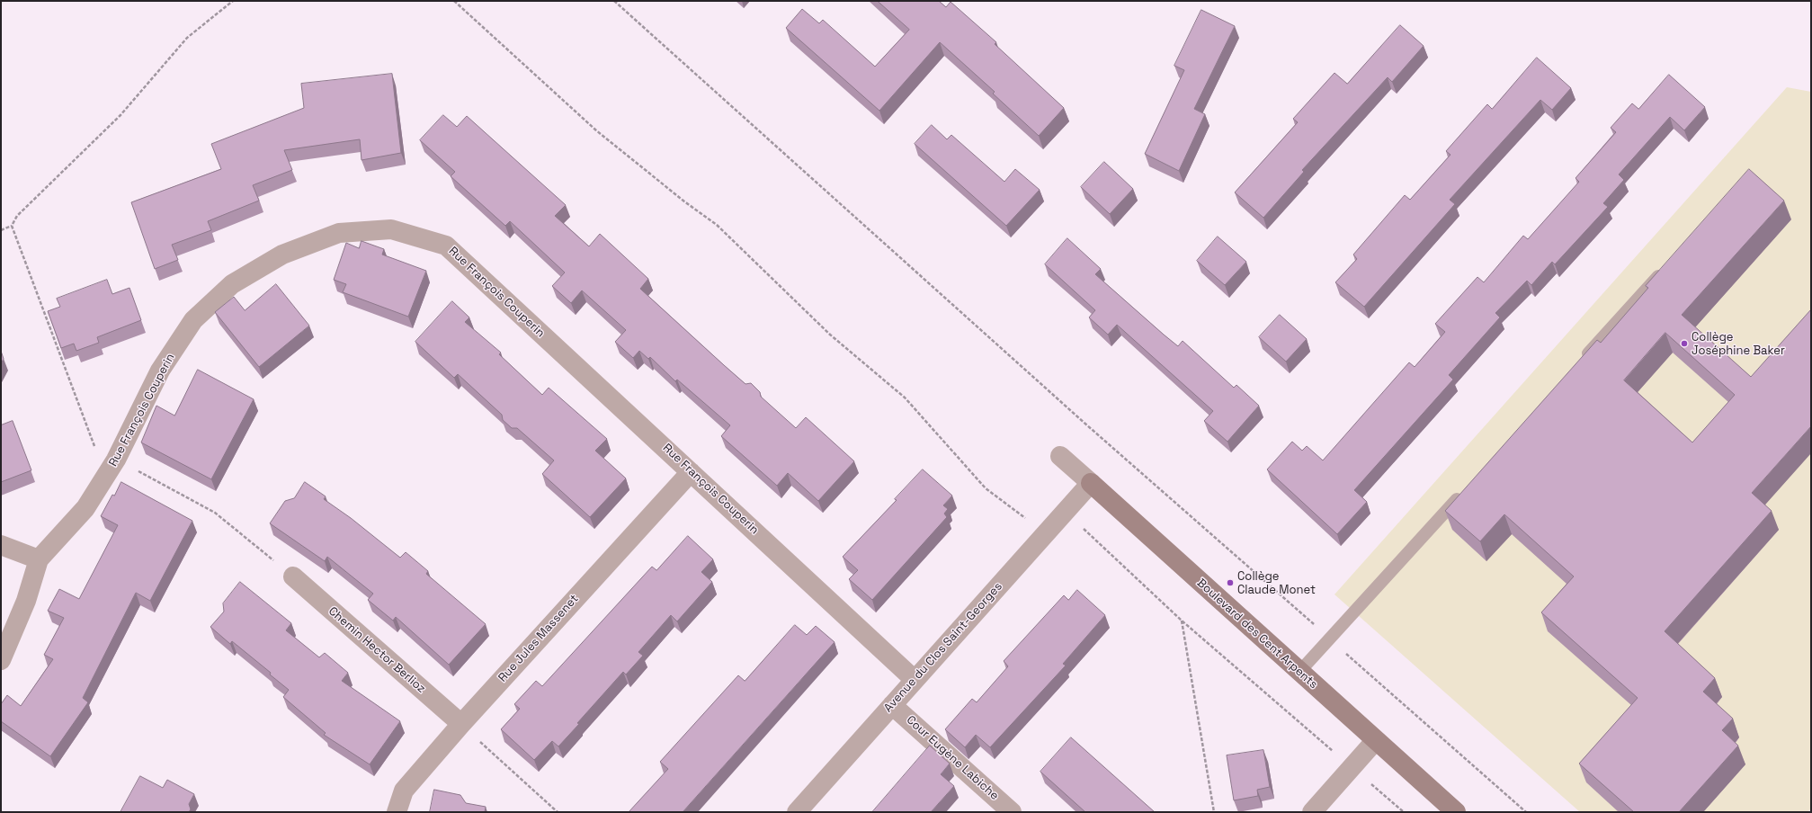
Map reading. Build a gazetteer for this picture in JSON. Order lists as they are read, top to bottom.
{
  "streets": {
    "street": [
      "Rue François Couperin",
      "Boulevard des Cent Arpents",
      "Rue Jules Massenet",
      "Avenue du Clos Saint-Georges",
      "Chemin Hector Berlioz",
      "Cour Eugène Labiche"
    ]
  },
  "crossings": [
    ["Rue François Couperin", "Rue Jules Massenet"],
    ["Rue François Couperin", "Avenue du Clos Saint-Georges"],
    ["Boulevard des Cent Arpents", "Avenue du Clos Saint-Georges"],
    ["Rue Jules Massenet", "Chemin Hector Berlioz"],
    ["Avenue du Clos Saint-Georges", "Cour Eugène Labiche"]
  ],
  "places": ["Collège Joséphine Baker", "Collège Claude Monet"]
}
